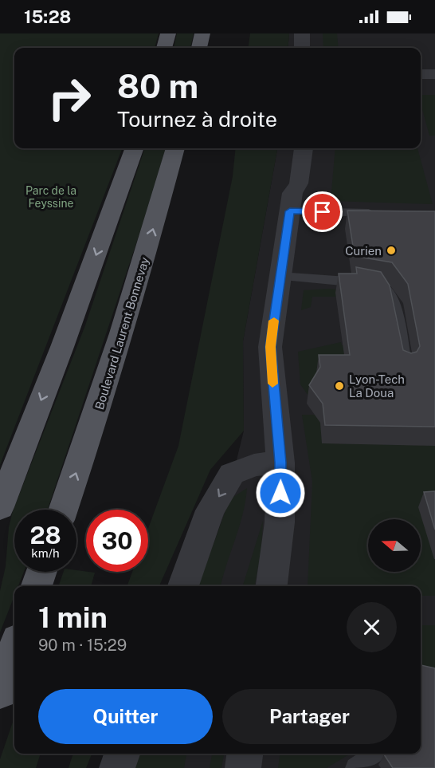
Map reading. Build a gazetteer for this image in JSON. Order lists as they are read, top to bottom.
{
  "streets": {
    "main road": ["Boulevard Laurent Bonnevay"]
  },
  "parks": ["Parc de la Feyssine"],
  "places": ["Curien", "Lyon-Tech La Doua"],
  "north": "left",
  "page": {
    "status": "15:28",
    "turn": ["80 m", "Tournez à droite"],
    "speed": "28 km/h",
    "limit": "30",
    "heading": ["1 min", "90 m · 15:29"],
    "buttons": ["Quitter", "Partager"]
  }
}
